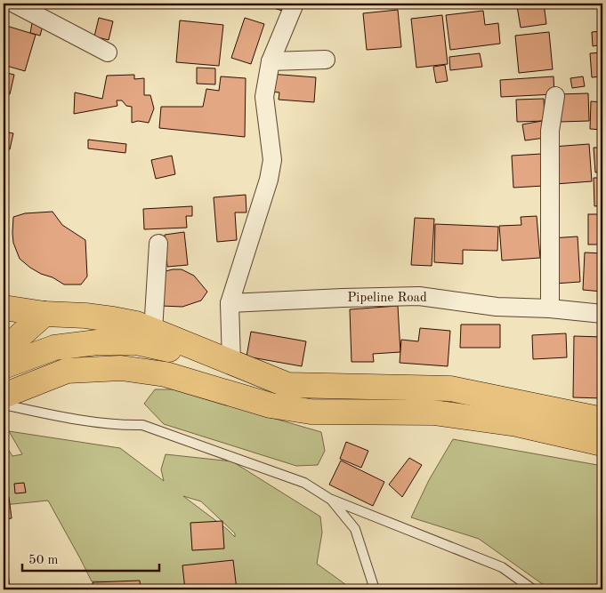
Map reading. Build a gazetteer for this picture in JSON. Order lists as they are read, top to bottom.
{
  "streets": {
    "street": ["Pipeline Road"]
  },
  "scale_bar": "50 m"
}
